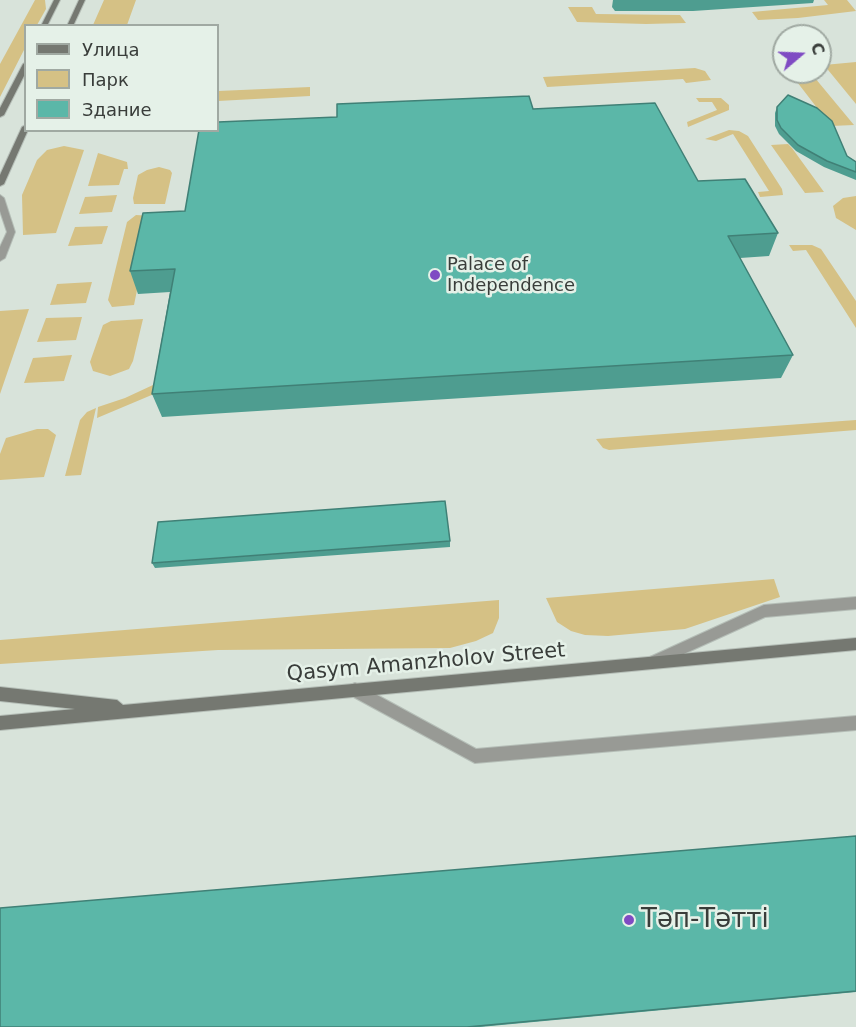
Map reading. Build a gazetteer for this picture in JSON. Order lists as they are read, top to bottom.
{
  "streets": {
    "street": ["Qasym Amanzholov Street"]
  },
  "places": ["Palace of Independence", "Тәп-Тәтті"],
  "legend": ["Улица", "Парк", "Здание"],
  "north": "right"
}
